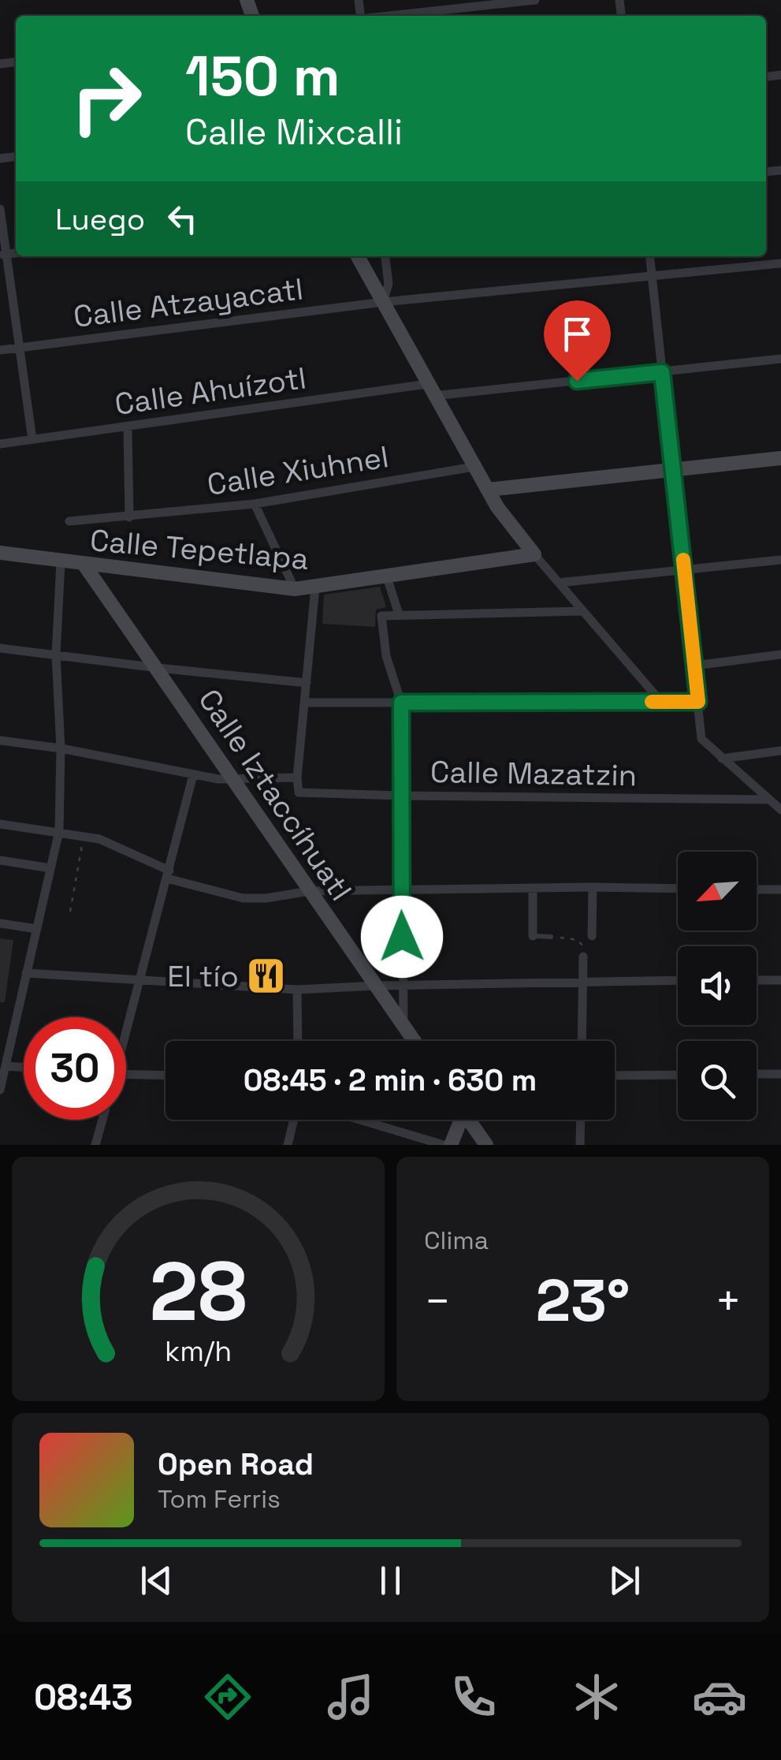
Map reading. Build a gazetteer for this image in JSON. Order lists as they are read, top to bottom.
{
  "streets": {
    "street": [
      "Calle Atzayacatl",
      "Calle Ahuízotl",
      "Calle Xiuhnel",
      "Calle Tepetlapa",
      "Calle Mazatzin",
      "Calle Iztaccíhuatl"
    ]
  },
  "crossings": [
    ["Calle Tepetlapa", "Calle Iztaccíhuatl"]
  ],
  "places": {
    "restaurant": ["El tío"]
  },
  "north": "bottom left",
  "page": {
    "turn": ["150 m", "Calle Mixcalli"],
    "then": "Luego",
    "limit": "30",
    "trip": "08:45 · 2 min · 630 m",
    "tile": "Clima",
    "heat": ["−", "23°", "+"],
    "song": ["Open Road", "Tom Ferris"],
    "tabs": "08:43",
    "gauge": ["28", "km/h"]
  }
}
